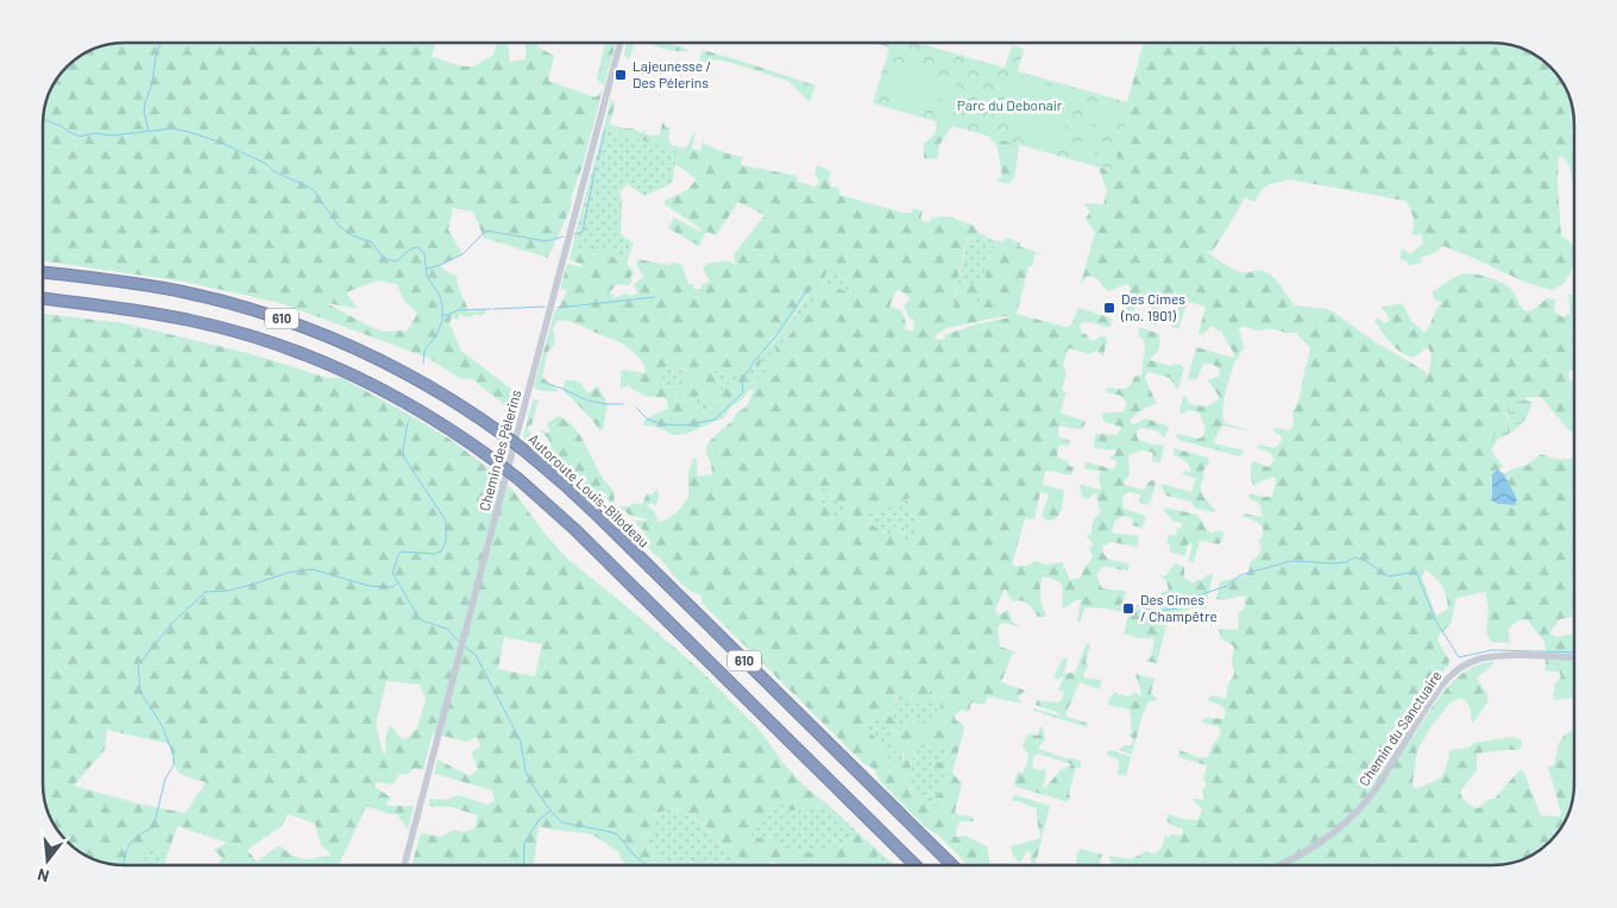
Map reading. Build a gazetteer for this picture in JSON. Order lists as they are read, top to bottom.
{
  "streets": {
    "highway": ["610", "Autoroute Louis-Bilodeau"],
    "street": ["Chemin des Pèlerins", "Chemin du Sanctuaire"]
  },
  "parks": ["Parc du Debonair"],
  "places": {
    "transit": ["Lajeunesse / Des Pélerins", "Des Cimes (no. 1901)", "Des Cimes / Champêtre"]
  },
  "north": "bottom"
}
